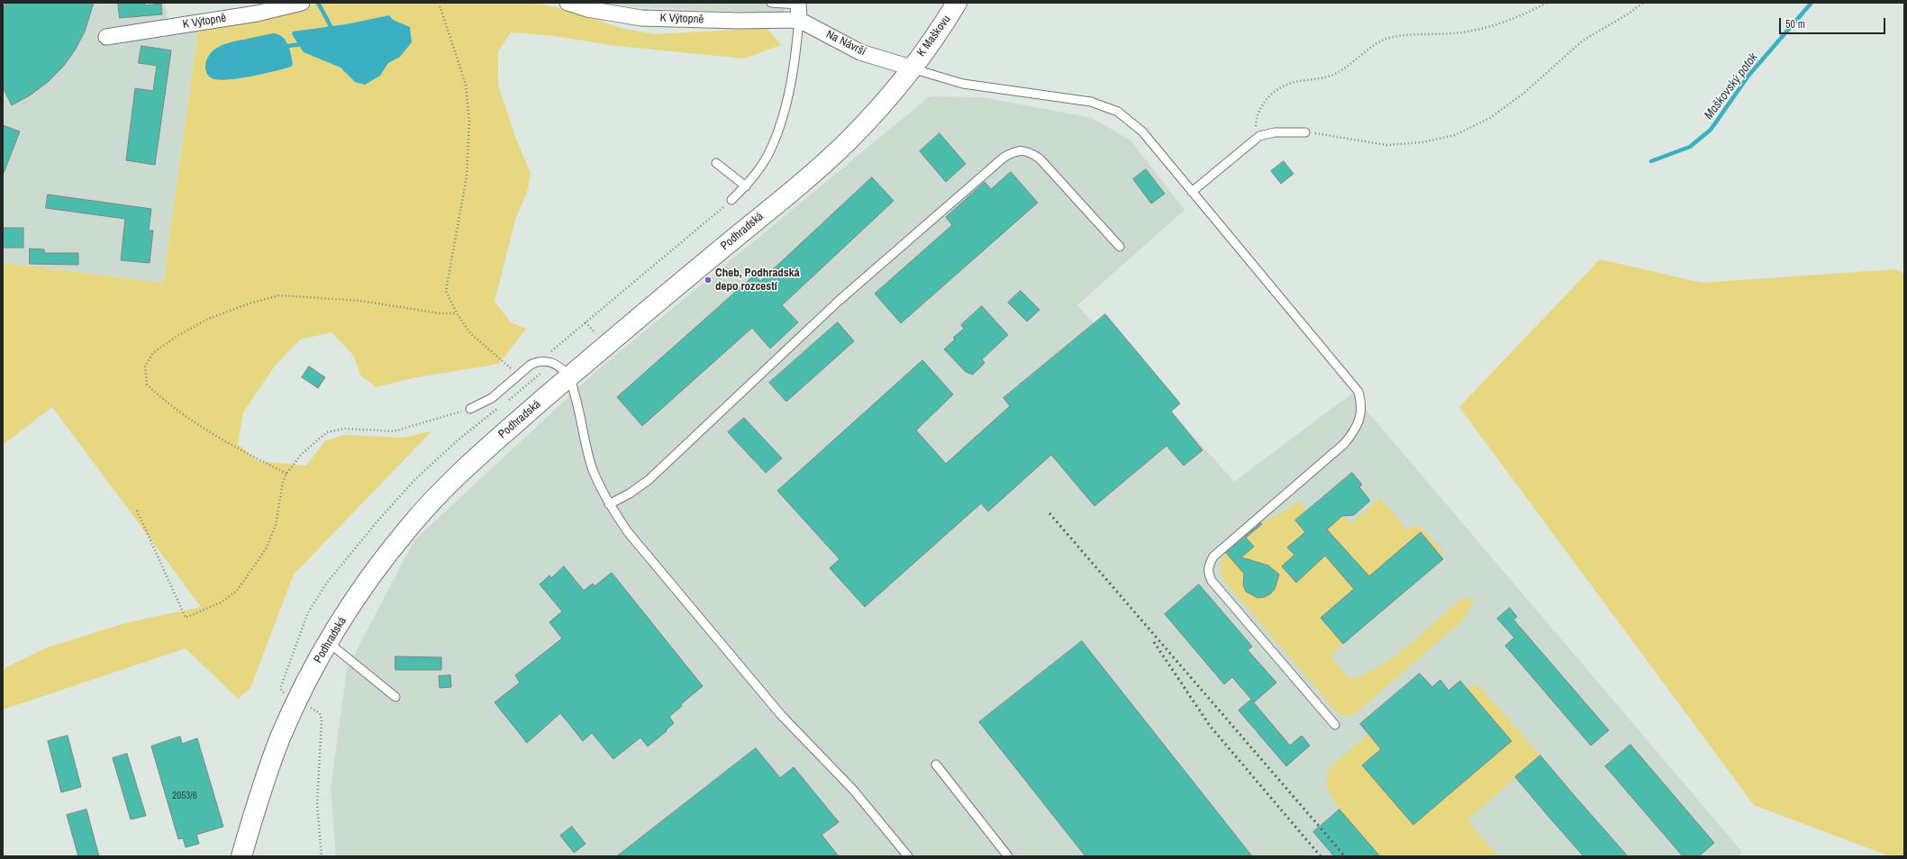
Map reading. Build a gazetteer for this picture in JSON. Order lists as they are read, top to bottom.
{
  "streets": {
    "main road": ["K Maškovu", "Podhradská"],
    "street": ["K Výtopně", "Na Návrší"]
  },
  "crossings": [
    ["K Výtopně", "Na Návrší"],
    ["K Maškovu", "Na Návrší"],
    ["K Maškovu", "Podhradská"],
    ["Na Návrší", "Podhradská"]
  ],
  "water": ["Maškovský potok"],
  "places": ["Cheb, Podhradská depo rozcestí"],
  "house_numbers": ["2053/6"],
  "scale_bar": "50 m"
}
